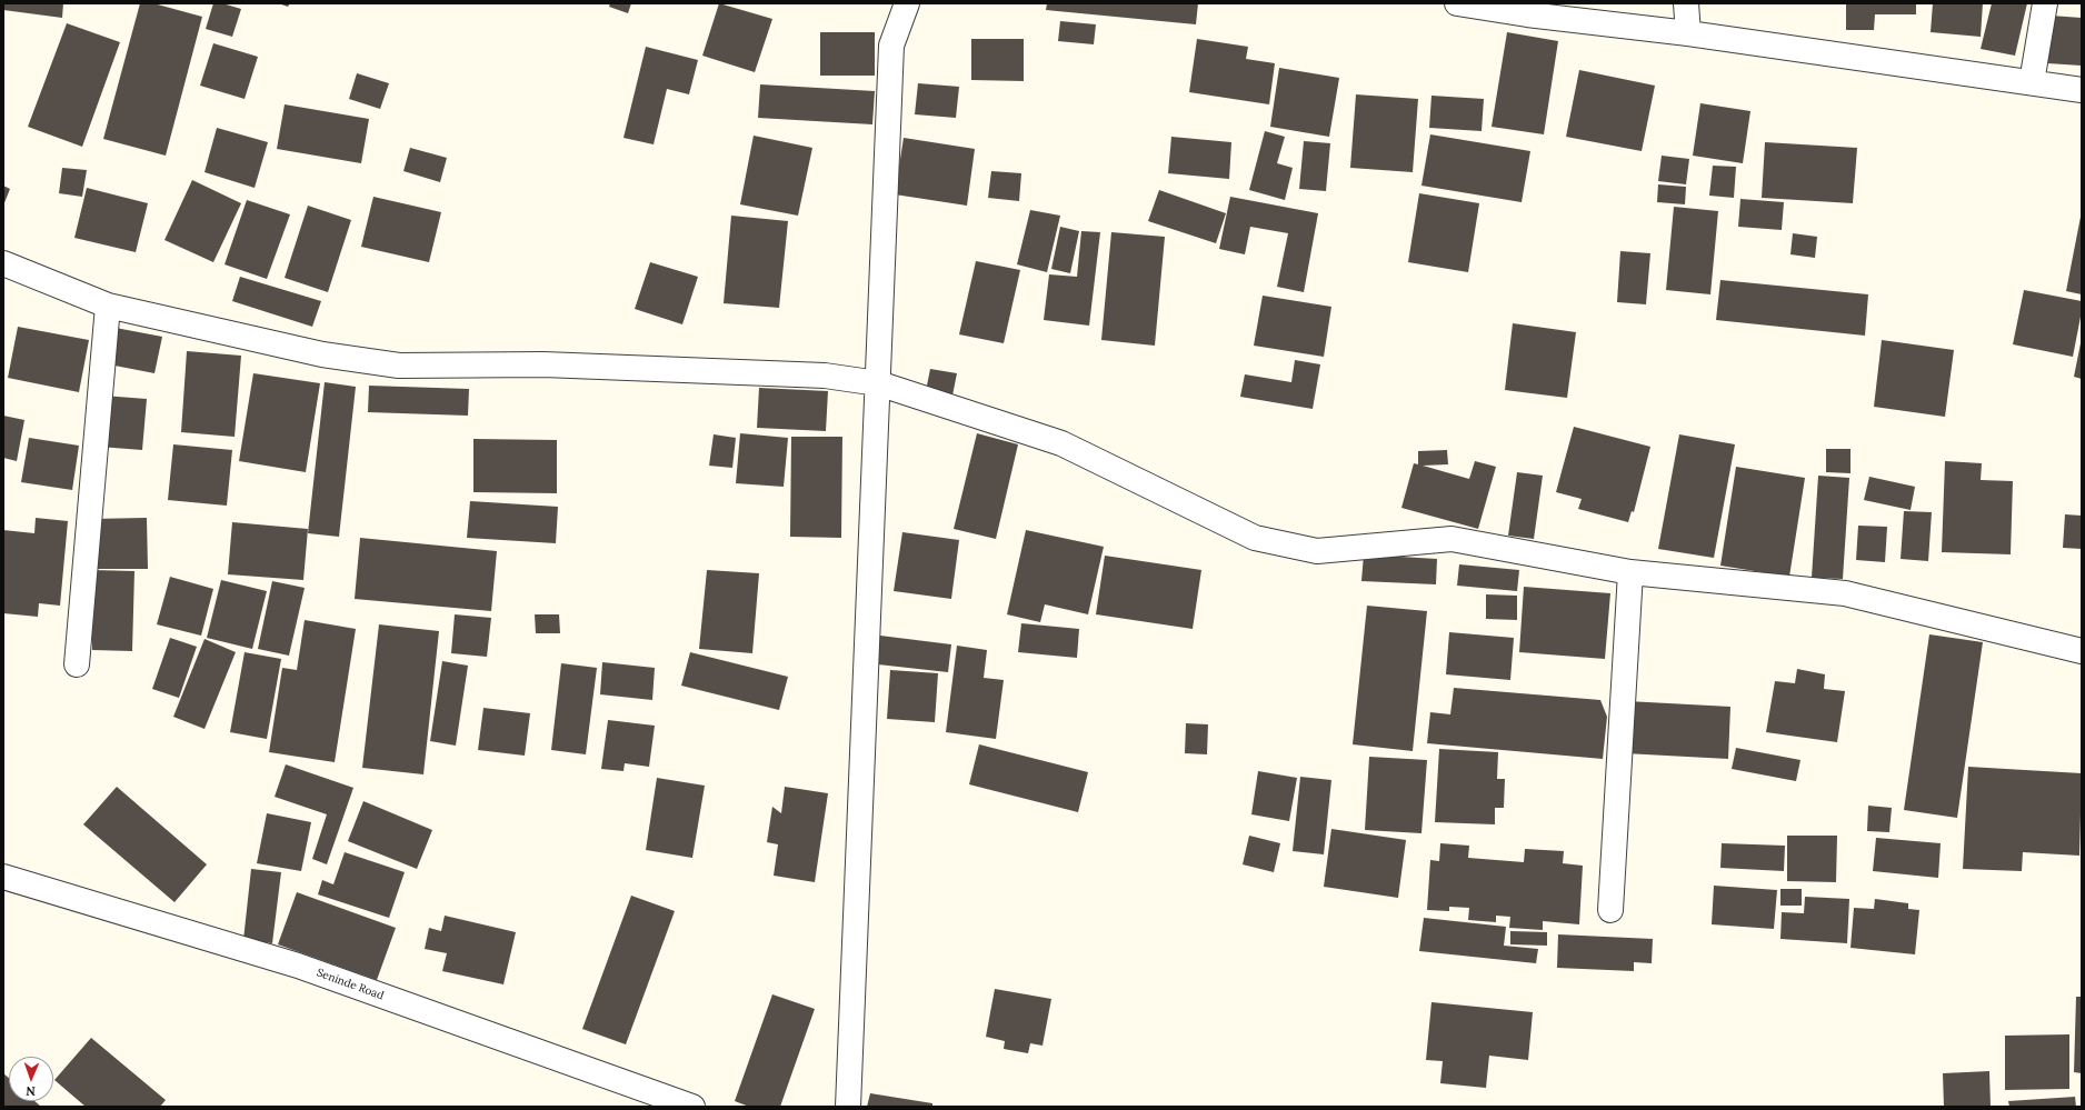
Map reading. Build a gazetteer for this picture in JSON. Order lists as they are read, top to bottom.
{
  "streets": {
    "street": ["Seninde Road"]
  },
  "north": "bottom"
}
